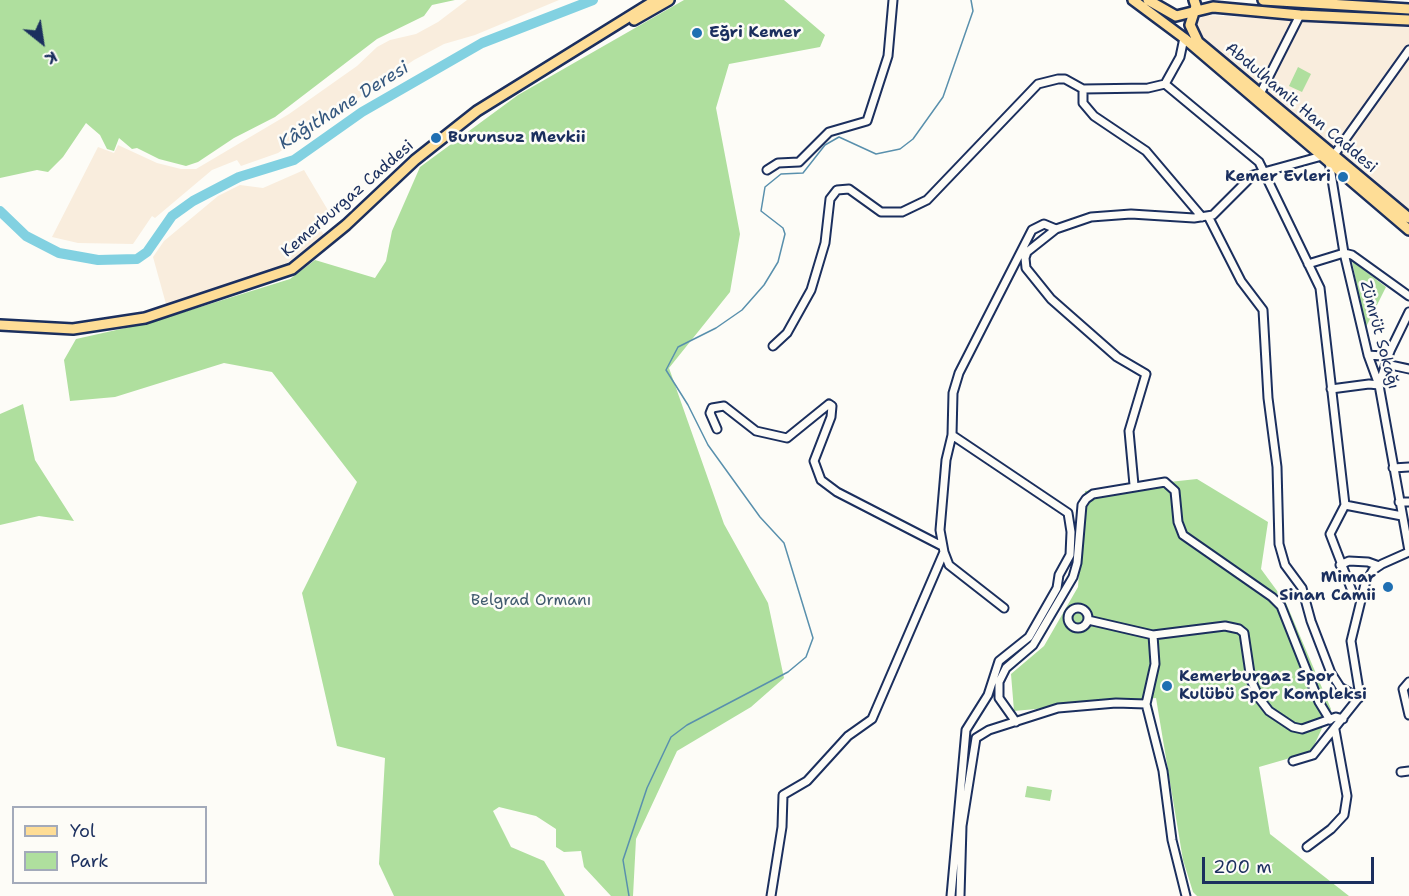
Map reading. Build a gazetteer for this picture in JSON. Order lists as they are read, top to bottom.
{
  "streets": {
    "main road": ["Abdulhamit Han Caddesi", "Kemerburgaz Caddesi"],
    "street": ["Zümrüt Sokağı"]
  },
  "crossings": [
    ["Abdulhamit Han Caddesi", "Zümrüt Sokağı"]
  ],
  "water": ["Kâğıthane Deresi"],
  "parks": ["Belgrad Ormanı"],
  "places": [
    "Eğri Kemer",
    "Burunsuz Mevkii",
    "Kemer Evleri",
    "Mimar Sinan Camii",
    "Kemerburgaz Spor Kulübü Spor Kompleksi"
  ],
  "legend": ["Yol", "Park"],
  "scale_bar": "200 m",
  "north": "bottom right"
}
